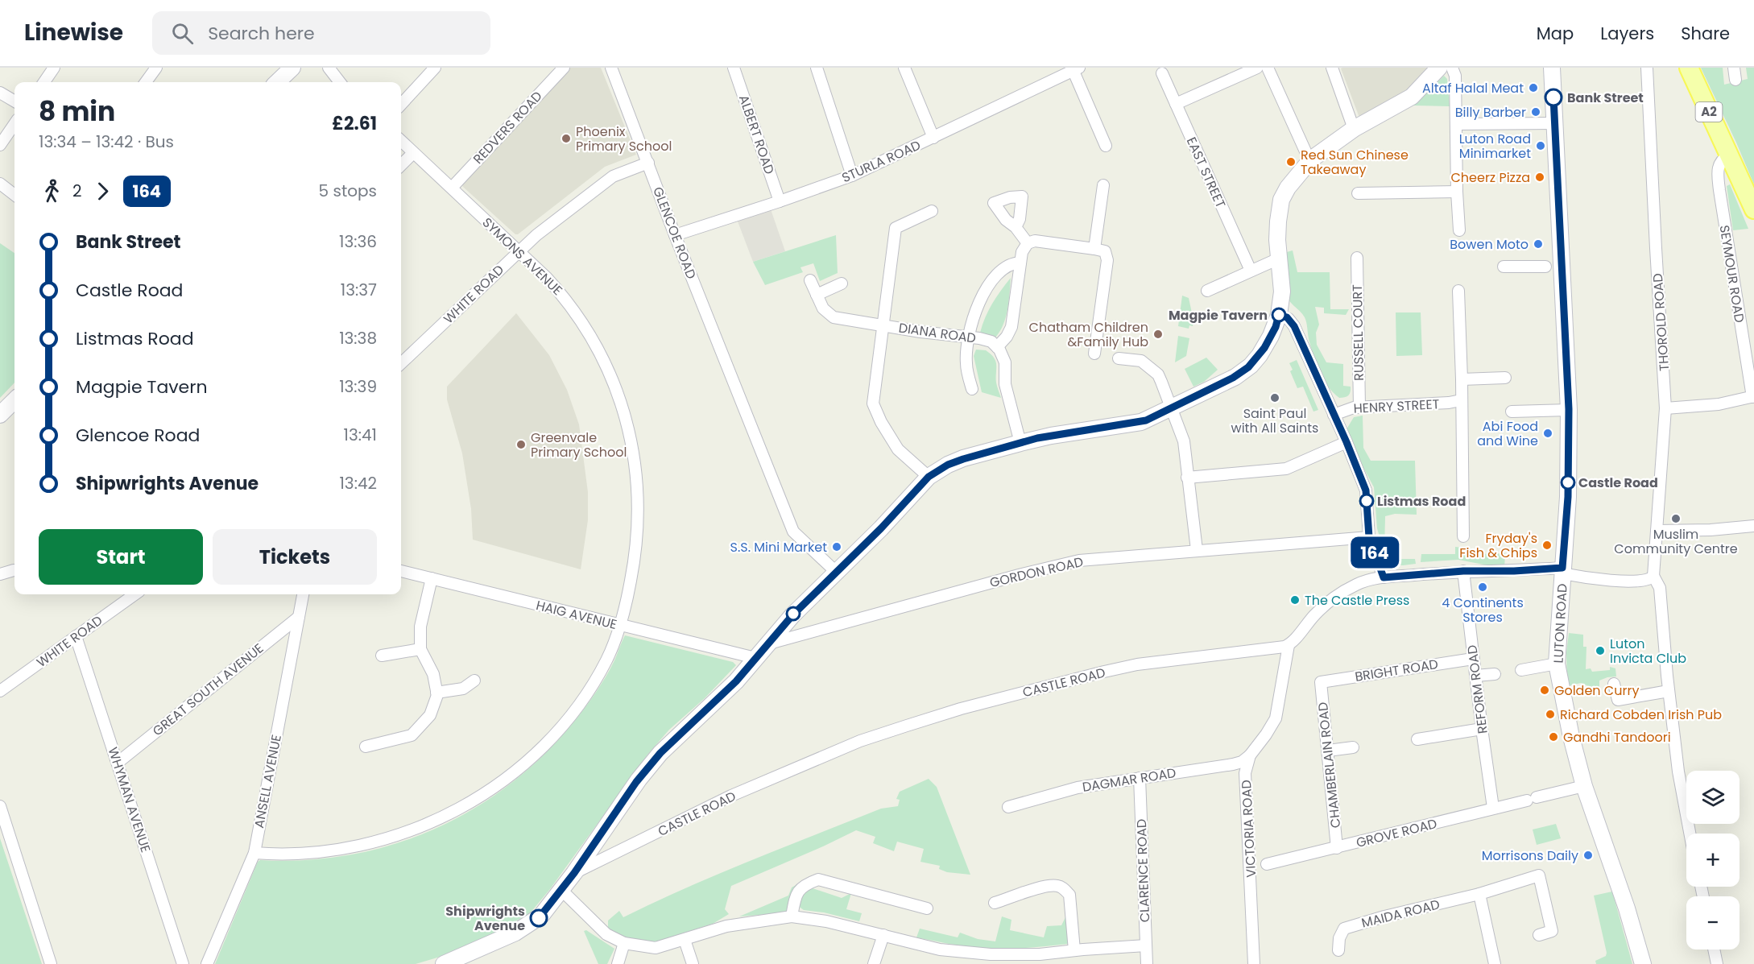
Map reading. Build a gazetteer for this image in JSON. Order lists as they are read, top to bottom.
{
  "streets": {
    "main road": ["A2"],
    "street": [
      "REDVERS ROAD",
      "ALBERT ROAD",
      "STURLA ROAD",
      "EAST STREET",
      "GLENCOE ROAD",
      "SYMONS AVENUE",
      "SEYMOUR ROAD",
      "WHITE ROAD",
      "THOROLD ROAD",
      "DIANA ROAD",
      "RUSSELL COURT",
      "HENRY STREET",
      "GORDON ROAD",
      "HAIG AVENUE",
      "LUTON ROAD",
      "BRIGHT ROAD",
      "CASTLE ROAD",
      "GREAT SOUTH AVENUE",
      "REFORM ROAD",
      "CHAMBERLAIN ROAD",
      "DAGMAR ROAD",
      "ANSELL AVENUE",
      "WHYMAN AVENUE",
      "VICTORIA ROAD",
      "GROVE ROAD",
      "CLARENCE ROAD",
      "MAIDA ROAD"
    ]
  },
  "crossings": [
    ["A2", "SEYMOUR ROAD"],
    ["REDVERS ROAD", "SYMONS AVENUE"],
    ["ALBERT ROAD", "STURLA ROAD"],
    ["STURLA ROAD", "GLENCOE ROAD"],
    ["GLENCOE ROAD", "WHITE ROAD"],
    ["SYMONS AVENUE", "WHITE ROAD"],
    ["SYMONS AVENUE", "HAIG AVENUE"],
    ["SYMONS AVENUE", "ANSELL AVENUE"],
    ["WHITE ROAD", "WHYMAN AVENUE"],
    ["RUSSELL COURT", "HENRY STREET"],
    ["LUTON ROAD", "GROVE ROAD"],
    ["BRIGHT ROAD", "REFORM ROAD"],
    ["BRIGHT ROAD", "CHAMBERLAIN ROAD"],
    ["CASTLE ROAD", "VICTORIA ROAD"],
    ["GREAT SOUTH AVENUE", "ANSELL AVENUE"],
    ["GREAT SOUTH AVENUE", "WHYMAN AVENUE"],
    ["REFORM ROAD", "GROVE ROAD"],
    ["CHAMBERLAIN ROAD", "GROVE ROAD"],
    ["DAGMAR ROAD", "VICTORIA ROAD"],
    ["DAGMAR ROAD", "CLARENCE ROAD"]
  ],
  "places": [
    "Altaf Halal Meat",
    "Bank Street",
    "Billy Barber",
    "Phoenix Primary School",
    "Luton Road Minimarket",
    "Red Sun Chinese Takeaway",
    "Cheerz Pizza",
    "Bowen Moto",
    "Magpie Tavern",
    "Chatham Children &Family Hub",
    "Saint Paul with All Saints",
    "Abi Food and Wine",
    "Greenvale Primary School",
    "Castle Road",
    "Listmas Road",
    "Muslim Community Centre",
    "Fryday's Fish & Chips",
    "S.S. Mini Market",
    "4 Continents Stores",
    "The Castle Press",
    "Luton Invicta Club",
    "Golden Curry",
    "Richard Cobden Irish Pub",
    "Gandhi Tandoori",
    "Morrisons Daily",
    "Shipwrights Avenue"
  ],
  "lines": ["bus line 164"],
  "page": {
    "header": "Linewise",
    "search": "Search here",
    "nav": ["Map", "Layers", "Share"],
    "on_map": "164",
    "heading": ["8 min", "13:34 – 13:42 · Bus", "£2.61"],
    "legs": ["2", "164", "5 stops"],
    "list": [
      {
        "name": "Bank Street",
        "value": "13:36"
      },
      {
        "name": "Castle Road",
        "value": "13:37"
      },
      {
        "name": "Listmas Road",
        "value": "13:38"
      },
      {
        "name": "Magpie Tavern",
        "value": "13:39"
      },
      {
        "name": "Glencoe Road",
        "value": "13:41"
      },
      {
        "name": "Shipwrights Avenue",
        "value": "13:42"
      }
    ],
    "buttons": ["Start", "Tickets"],
    "map_buttons": ["+", "−"]
  }
}
